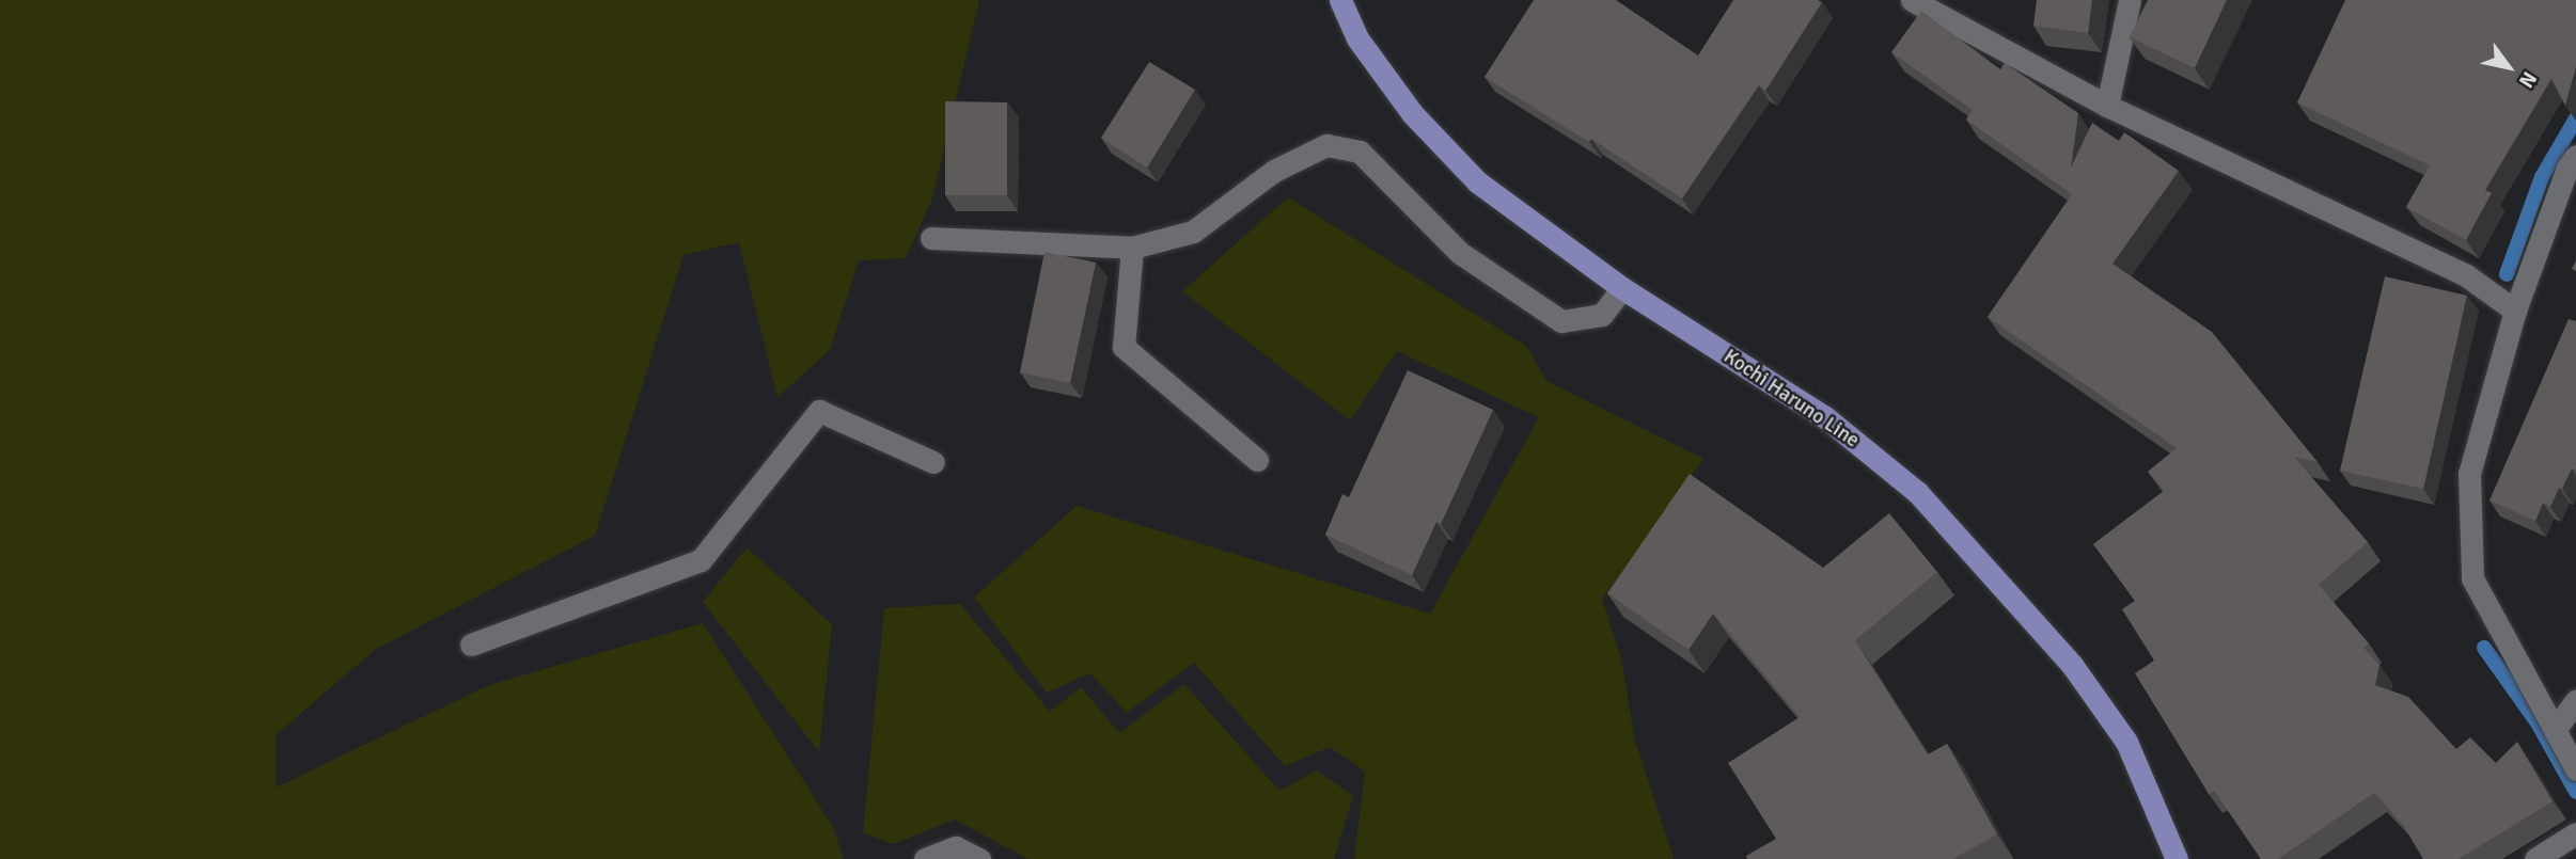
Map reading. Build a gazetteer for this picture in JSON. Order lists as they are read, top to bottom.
{
  "streets": {
    "main road": ["Kochi Haruno Line"]
  },
  "north": "bottom right"
}
